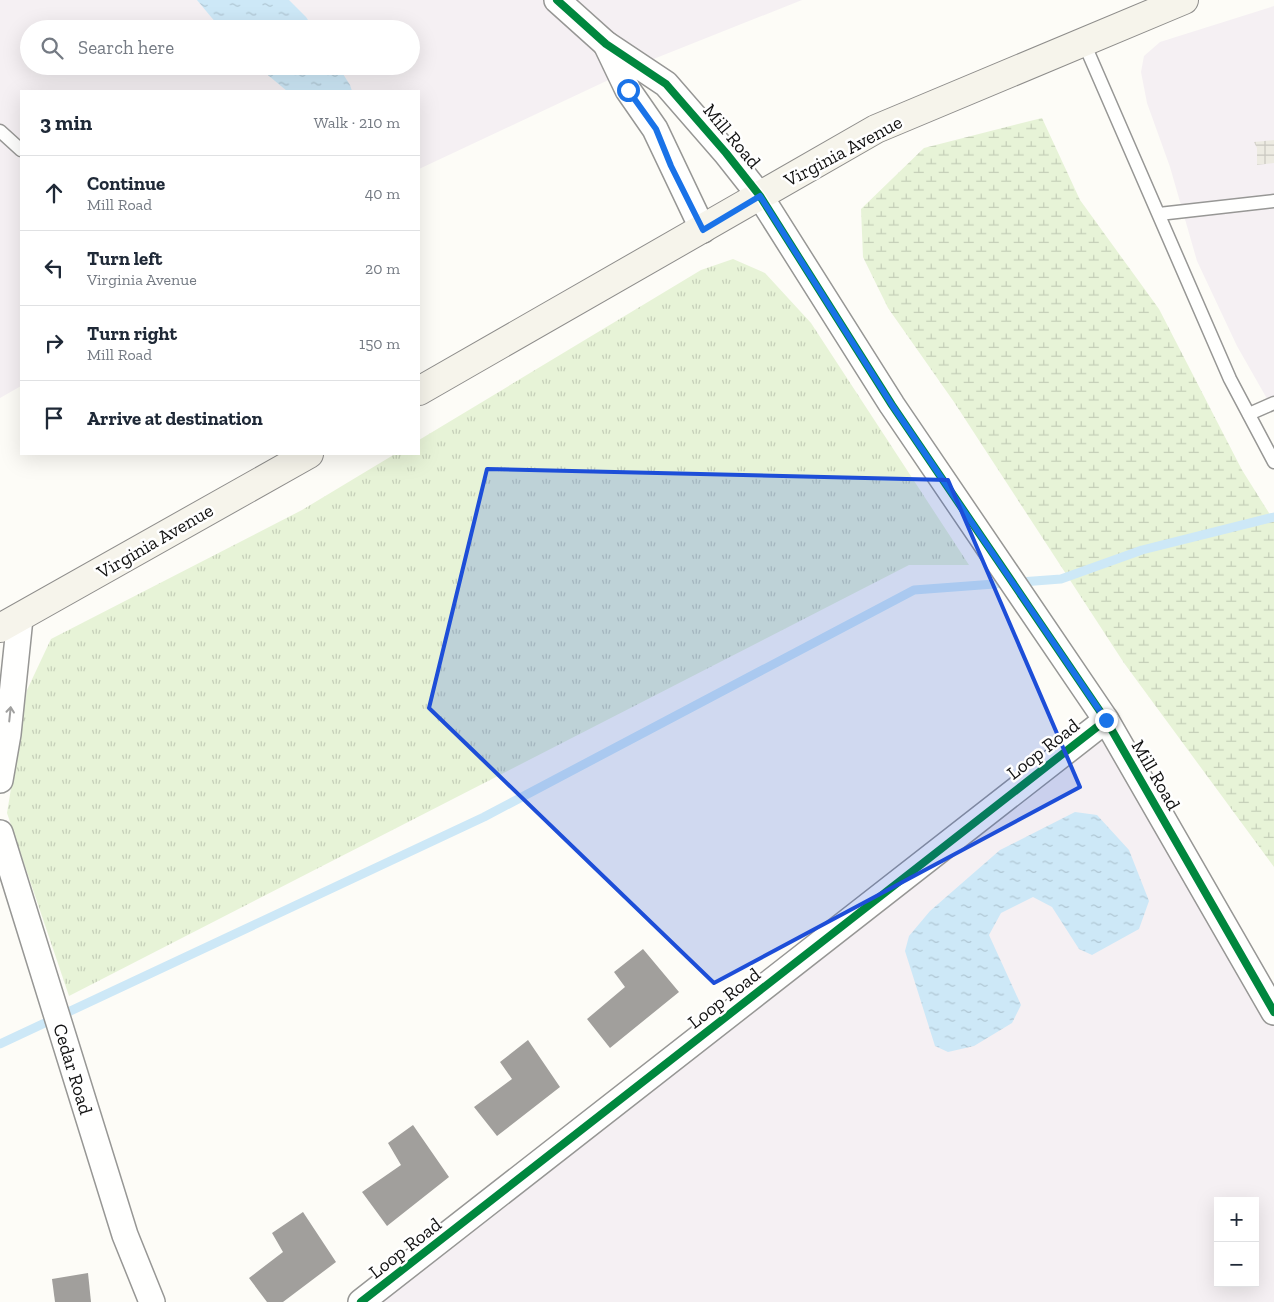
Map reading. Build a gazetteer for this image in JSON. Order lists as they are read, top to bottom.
{
  "streets": {
    "main road": ["Virginia Avenue"],
    "street": ["Mill Road", "Loop Road", "Cedar Road"]
  },
  "crossings": [
    ["Mill Road", "Virginia Avenue"],
    ["Mill Road", "Loop Road"]
  ],
  "page": {
    "search": "Search here",
    "heading": ["3 min", "Walk · 210 m"],
    "list": [
      ["Continue", "Mill Road", "40 m"],
      ["Turn left", "Virginia Avenue", "20 m"],
      ["Turn right", "Mill Road", "150 m"],
      "Arrive at destination"
    ],
    "map_buttons": ["+", "−"]
  }
}
